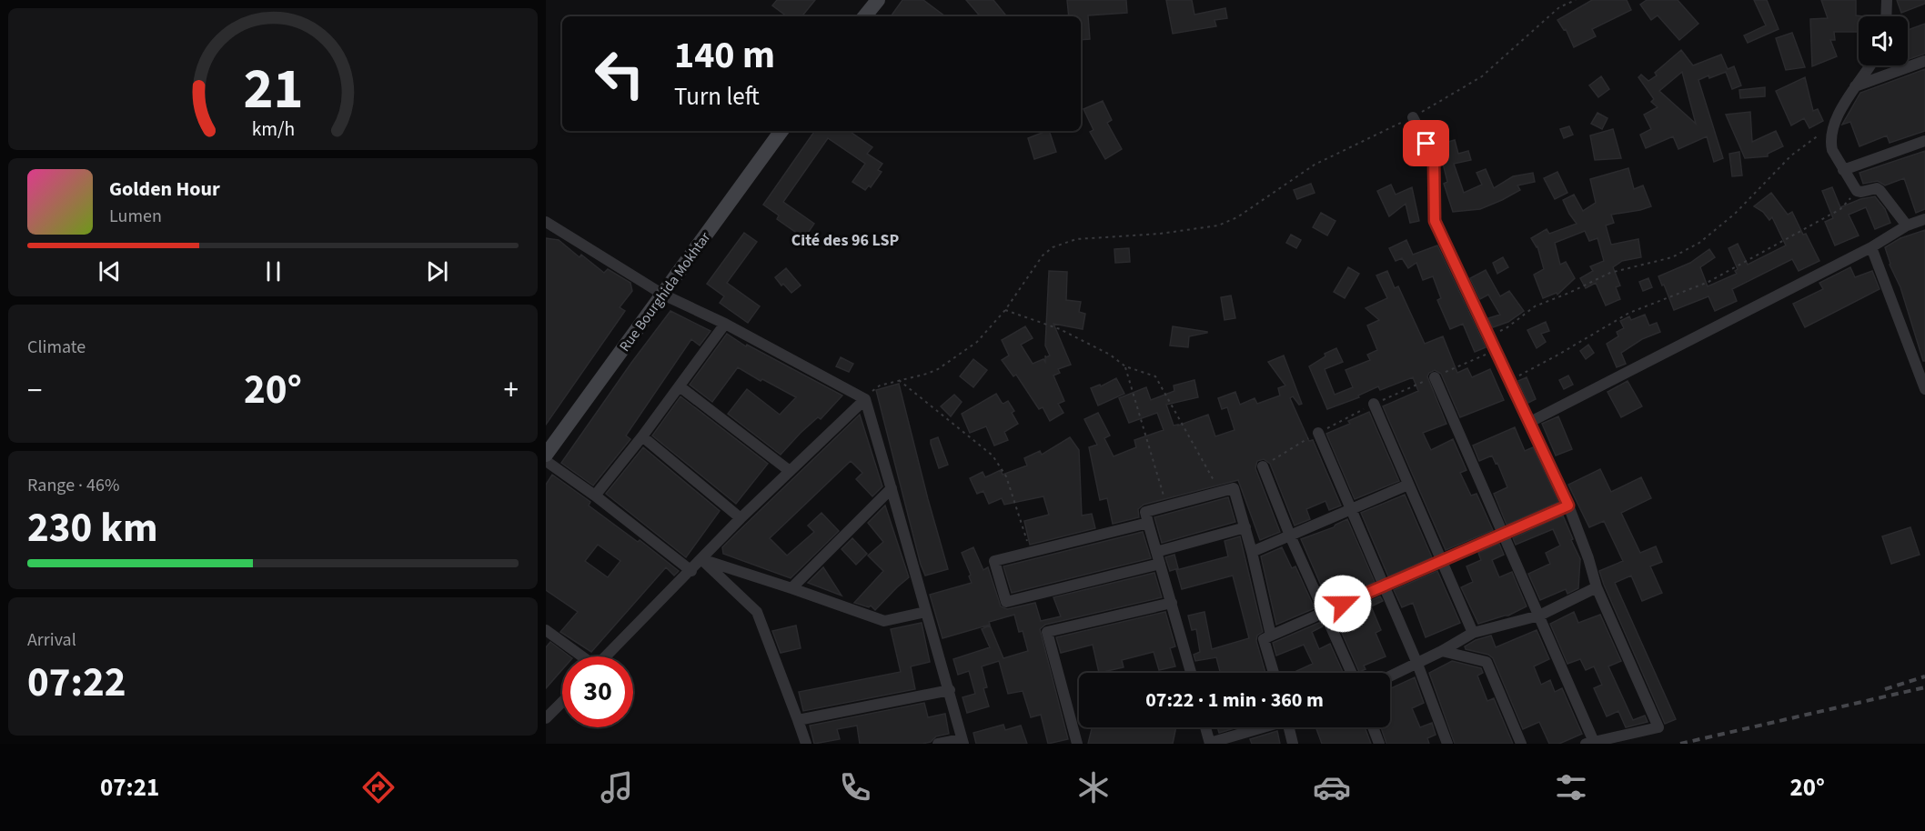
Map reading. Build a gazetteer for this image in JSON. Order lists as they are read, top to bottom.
{
  "streets": {
    "main road": ["Rue Bourghida Mokhtar"]
  },
  "districts": ["Cité des 96 LSP"],
  "page": {
    "turn": ["140 m", "Turn left"],
    "song": ["Golden Hour", "Lumen"],
    "tile": [
      "Climate",
      ["Range · 46%", "230 km"],
      ["Arrival", "07:22"]
    ],
    "heat": ["−", "20°", "+"],
    "limit": "30",
    "trip": "07:22 · 1 min · 360 m",
    "tabs": ["07:21", "20°"],
    "gauge": ["21", "km/h"]
  }
}
